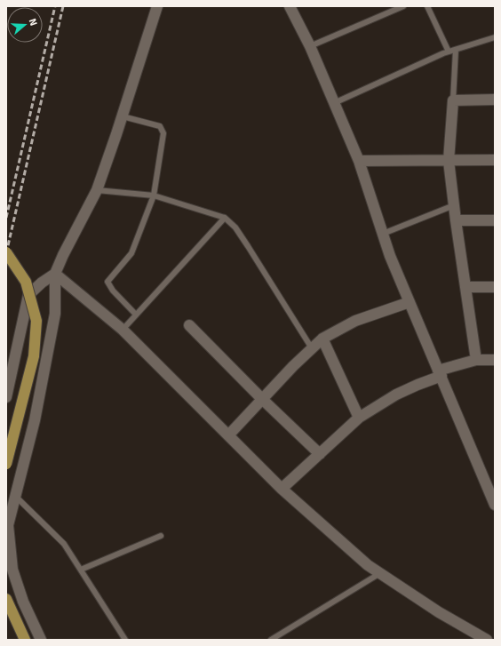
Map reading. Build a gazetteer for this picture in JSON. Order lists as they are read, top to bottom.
{
  "north": "right"
}
